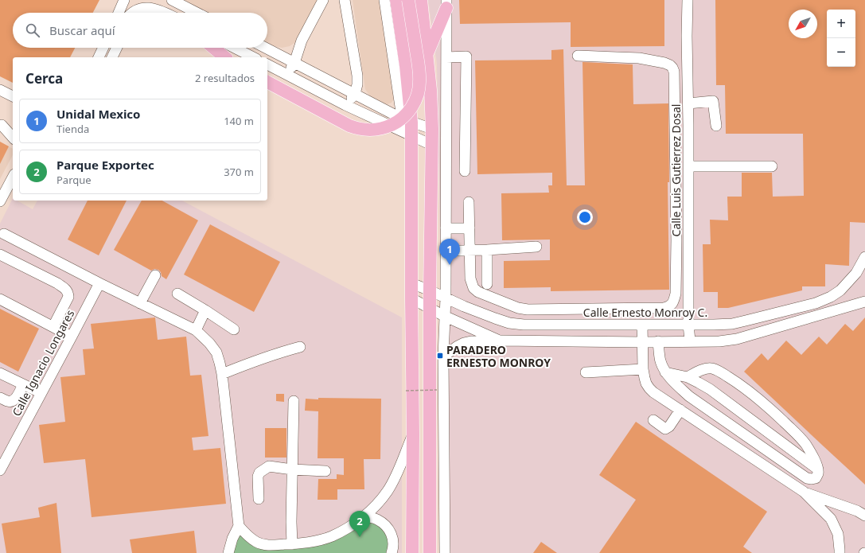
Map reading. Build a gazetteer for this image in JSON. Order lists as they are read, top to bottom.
{
  "streets": {
    "street": ["Calle Luis Gutierrez Dosal", "Calle Ernesto Monroy C.", "Calle Ignacio Longares"]
  },
  "crossings": [
    ["Calle Luis Gutierrez Dosal", "Calle Ernesto Monroy C."]
  ],
  "places": {
    "transit": ["PARADERO ERNESTO MONROY"]
  },
  "north": "bottom left",
  "page": {
    "map_buttons": ["+", "−"],
    "search": "Buscar aquí",
    "heading": ["Cerca", "2 resultados"],
    "list": [
      {
        "mark": "1",
        "name": "Unidal Mexico",
        "note": "Tienda",
        "value": "140 m"
      },
      {
        "mark": "2",
        "name": "Parque Exportec",
        "note": "Parque",
        "value": "370 m"
      }
    ],
    "pins": ["1", "2"]
  }
}
